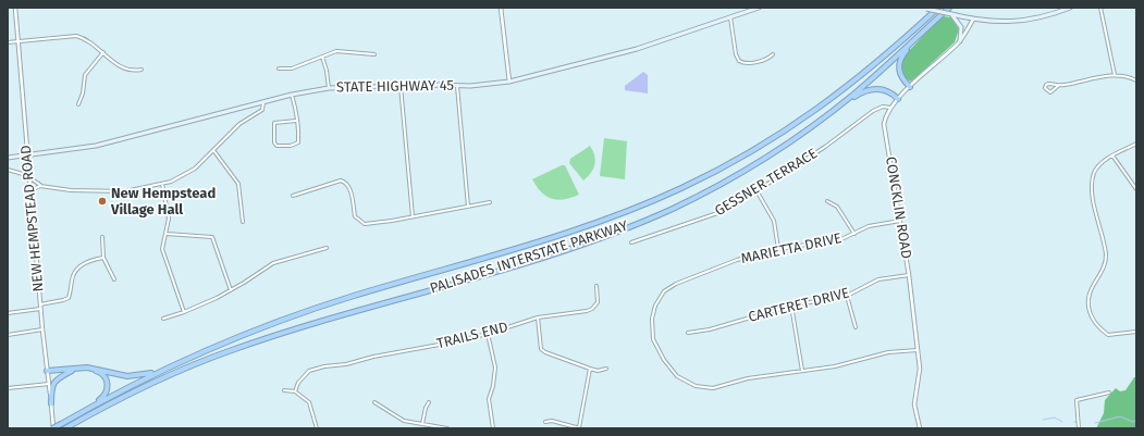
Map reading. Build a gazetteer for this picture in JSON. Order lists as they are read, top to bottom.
{
  "streets": {
    "highway": ["PALISADES INTERSTATE PARKWAY"],
    "main road": ["STATE HIGHWAY 45"],
    "street": [
      "GESSNER TERRACE",
      "CONCKLIN ROAD",
      "NEW HEMPSTEAD ROAD",
      "MARIETTA DRIVE",
      "CARTERET DRIVE",
      "TRAILS END"
    ]
  },
  "crossings": [
    ["STATE HIGHWAY 45", "NEW HEMPSTEAD ROAD"],
    ["GESSNER TERRACE", "CONCKLIN ROAD"],
    ["CONCKLIN ROAD", "MARIETTA DRIVE"],
    ["CONCKLIN ROAD", "CARTERET DRIVE"],
    ["NEW HEMPSTEAD ROAD", "PALISADES INTERSTATE PARKWAY"]
  ],
  "places": ["New Hempstead Village Hall"]
}
